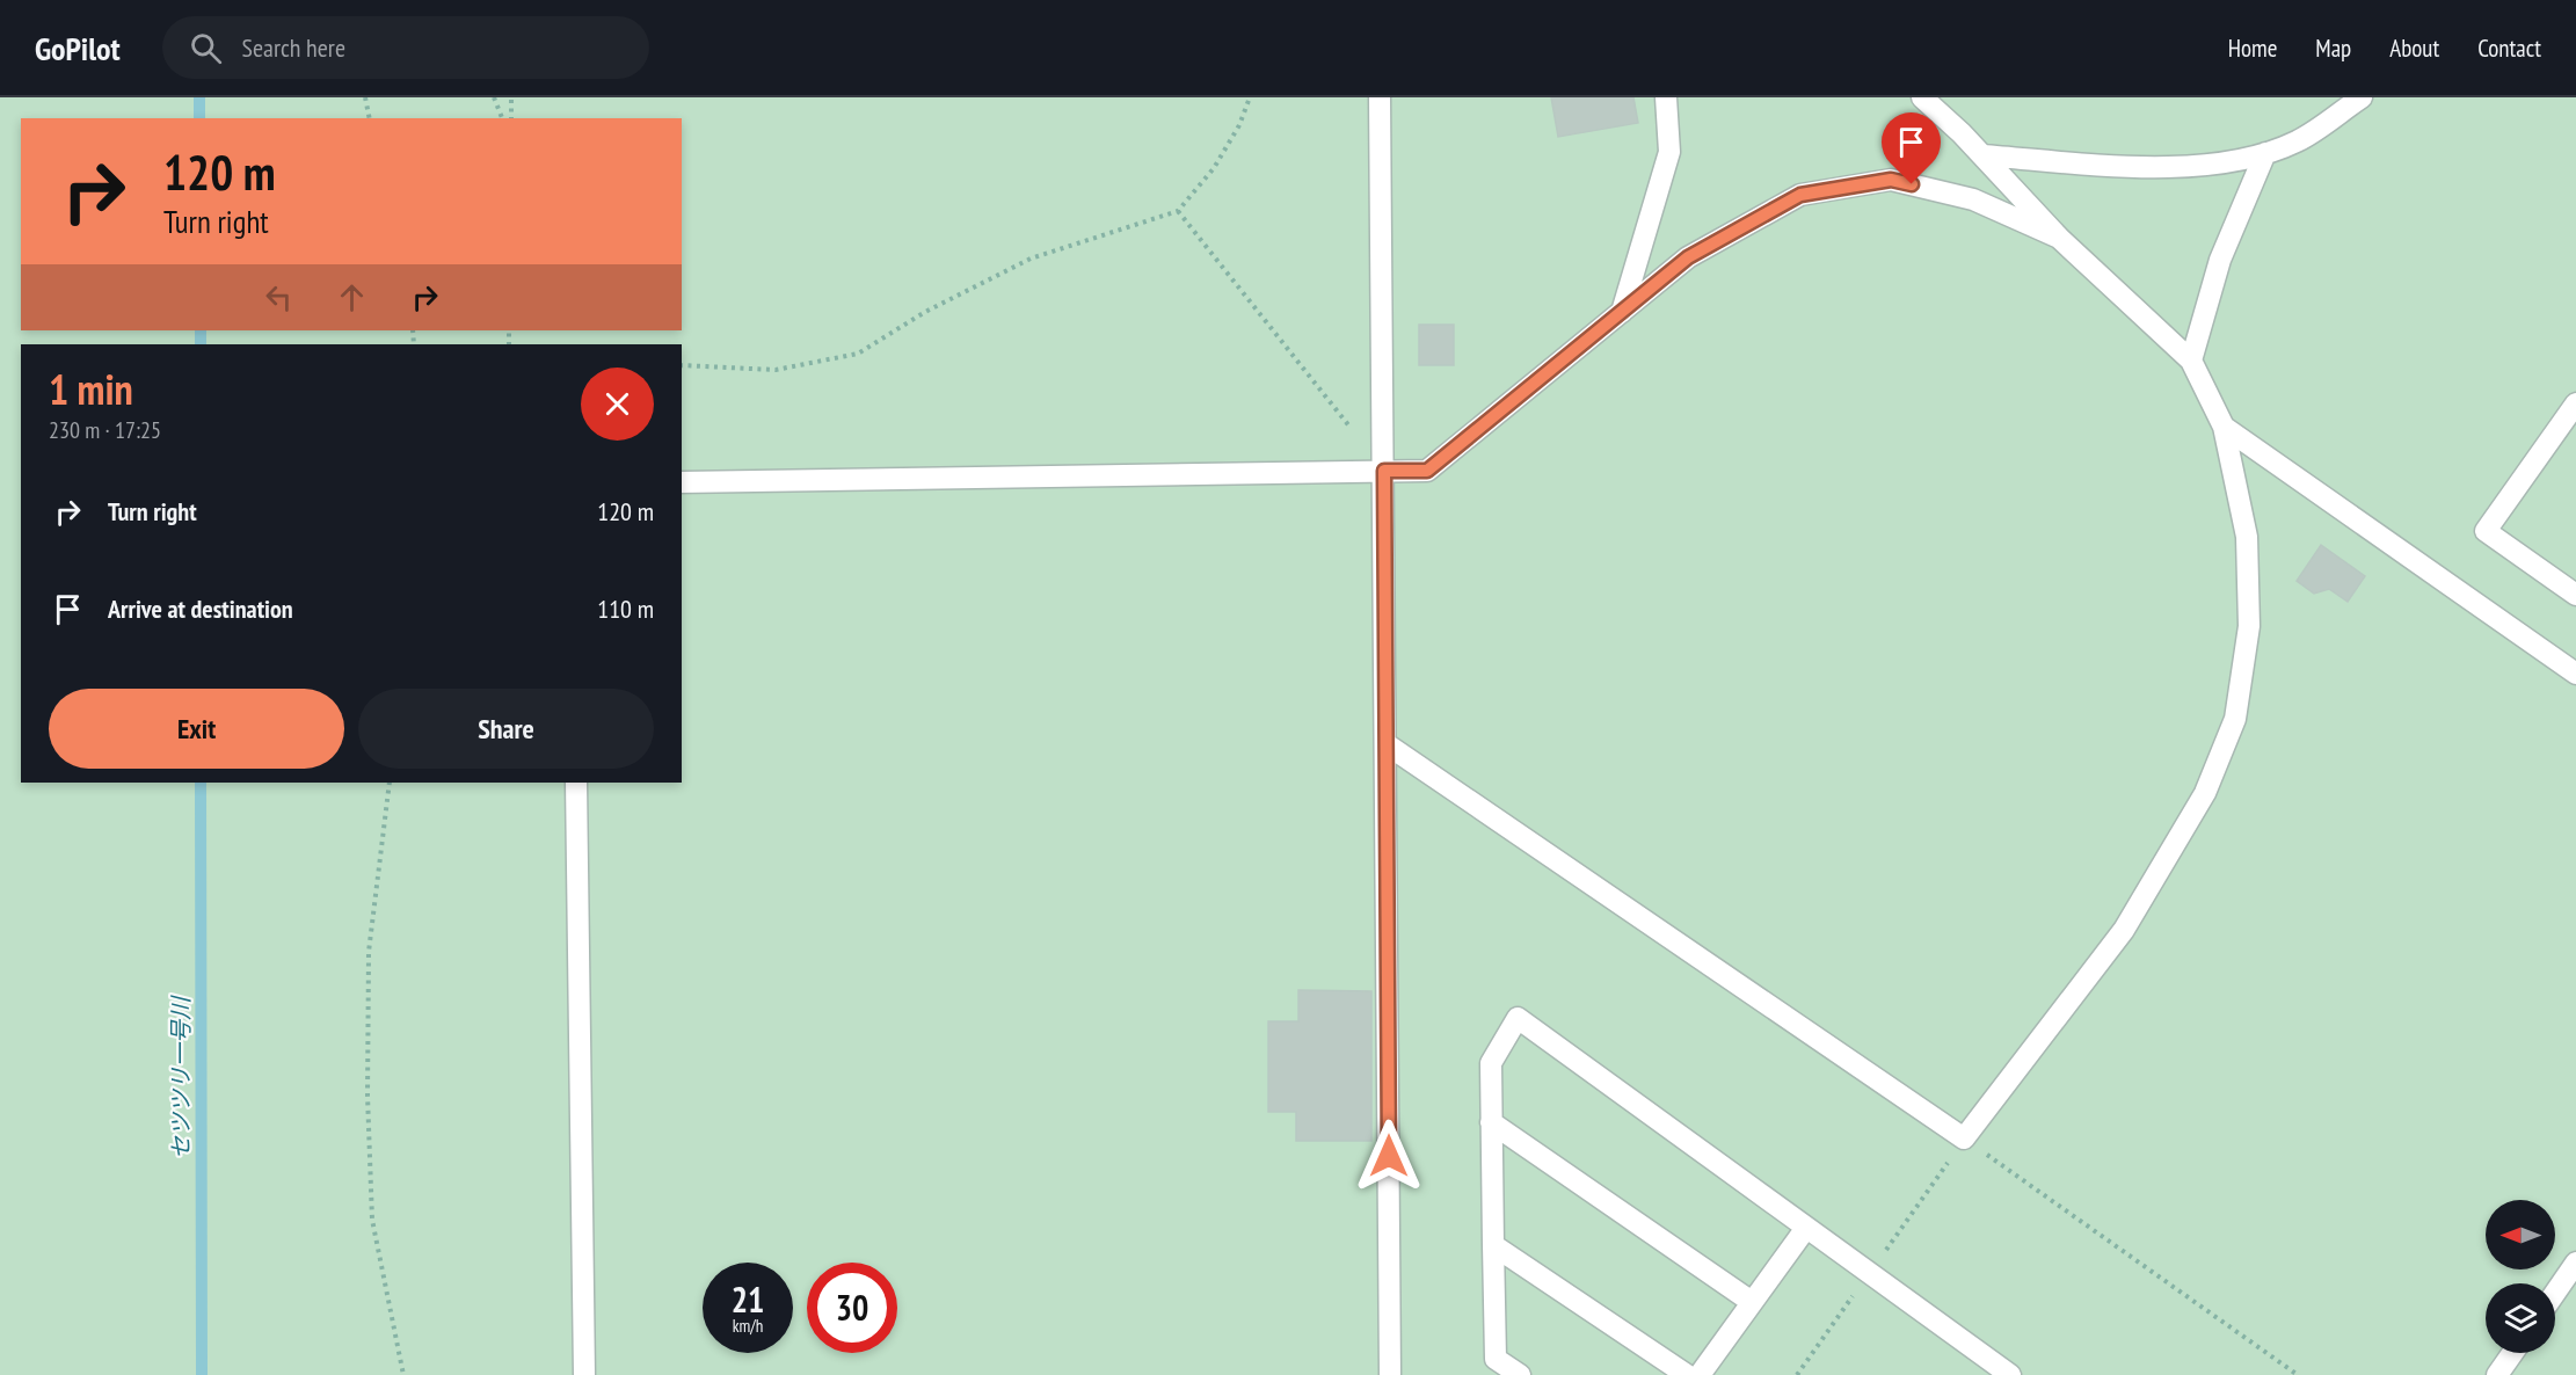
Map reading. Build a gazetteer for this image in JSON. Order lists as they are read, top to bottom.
{
  "water": ["セツツリ一号川"],
  "north": "left",
  "page": {
    "header": "GoPilot",
    "search": "Search here",
    "nav": [
      "Home",
      "Map",
      "About",
      "Contact"
    ],
    "turn": ["120 m", "Turn right"],
    "heading": ["1 min", "230 m · 17:25"],
    "list": [
      {
        "name": "Turn right",
        "value": "120 m"
      },
      {
        "name": "Arrive at destination",
        "value": "110 m"
      }
    ],
    "buttons": ["Exit", "Share"],
    "speed": "21 km/h",
    "limit": "30"
  }
}
